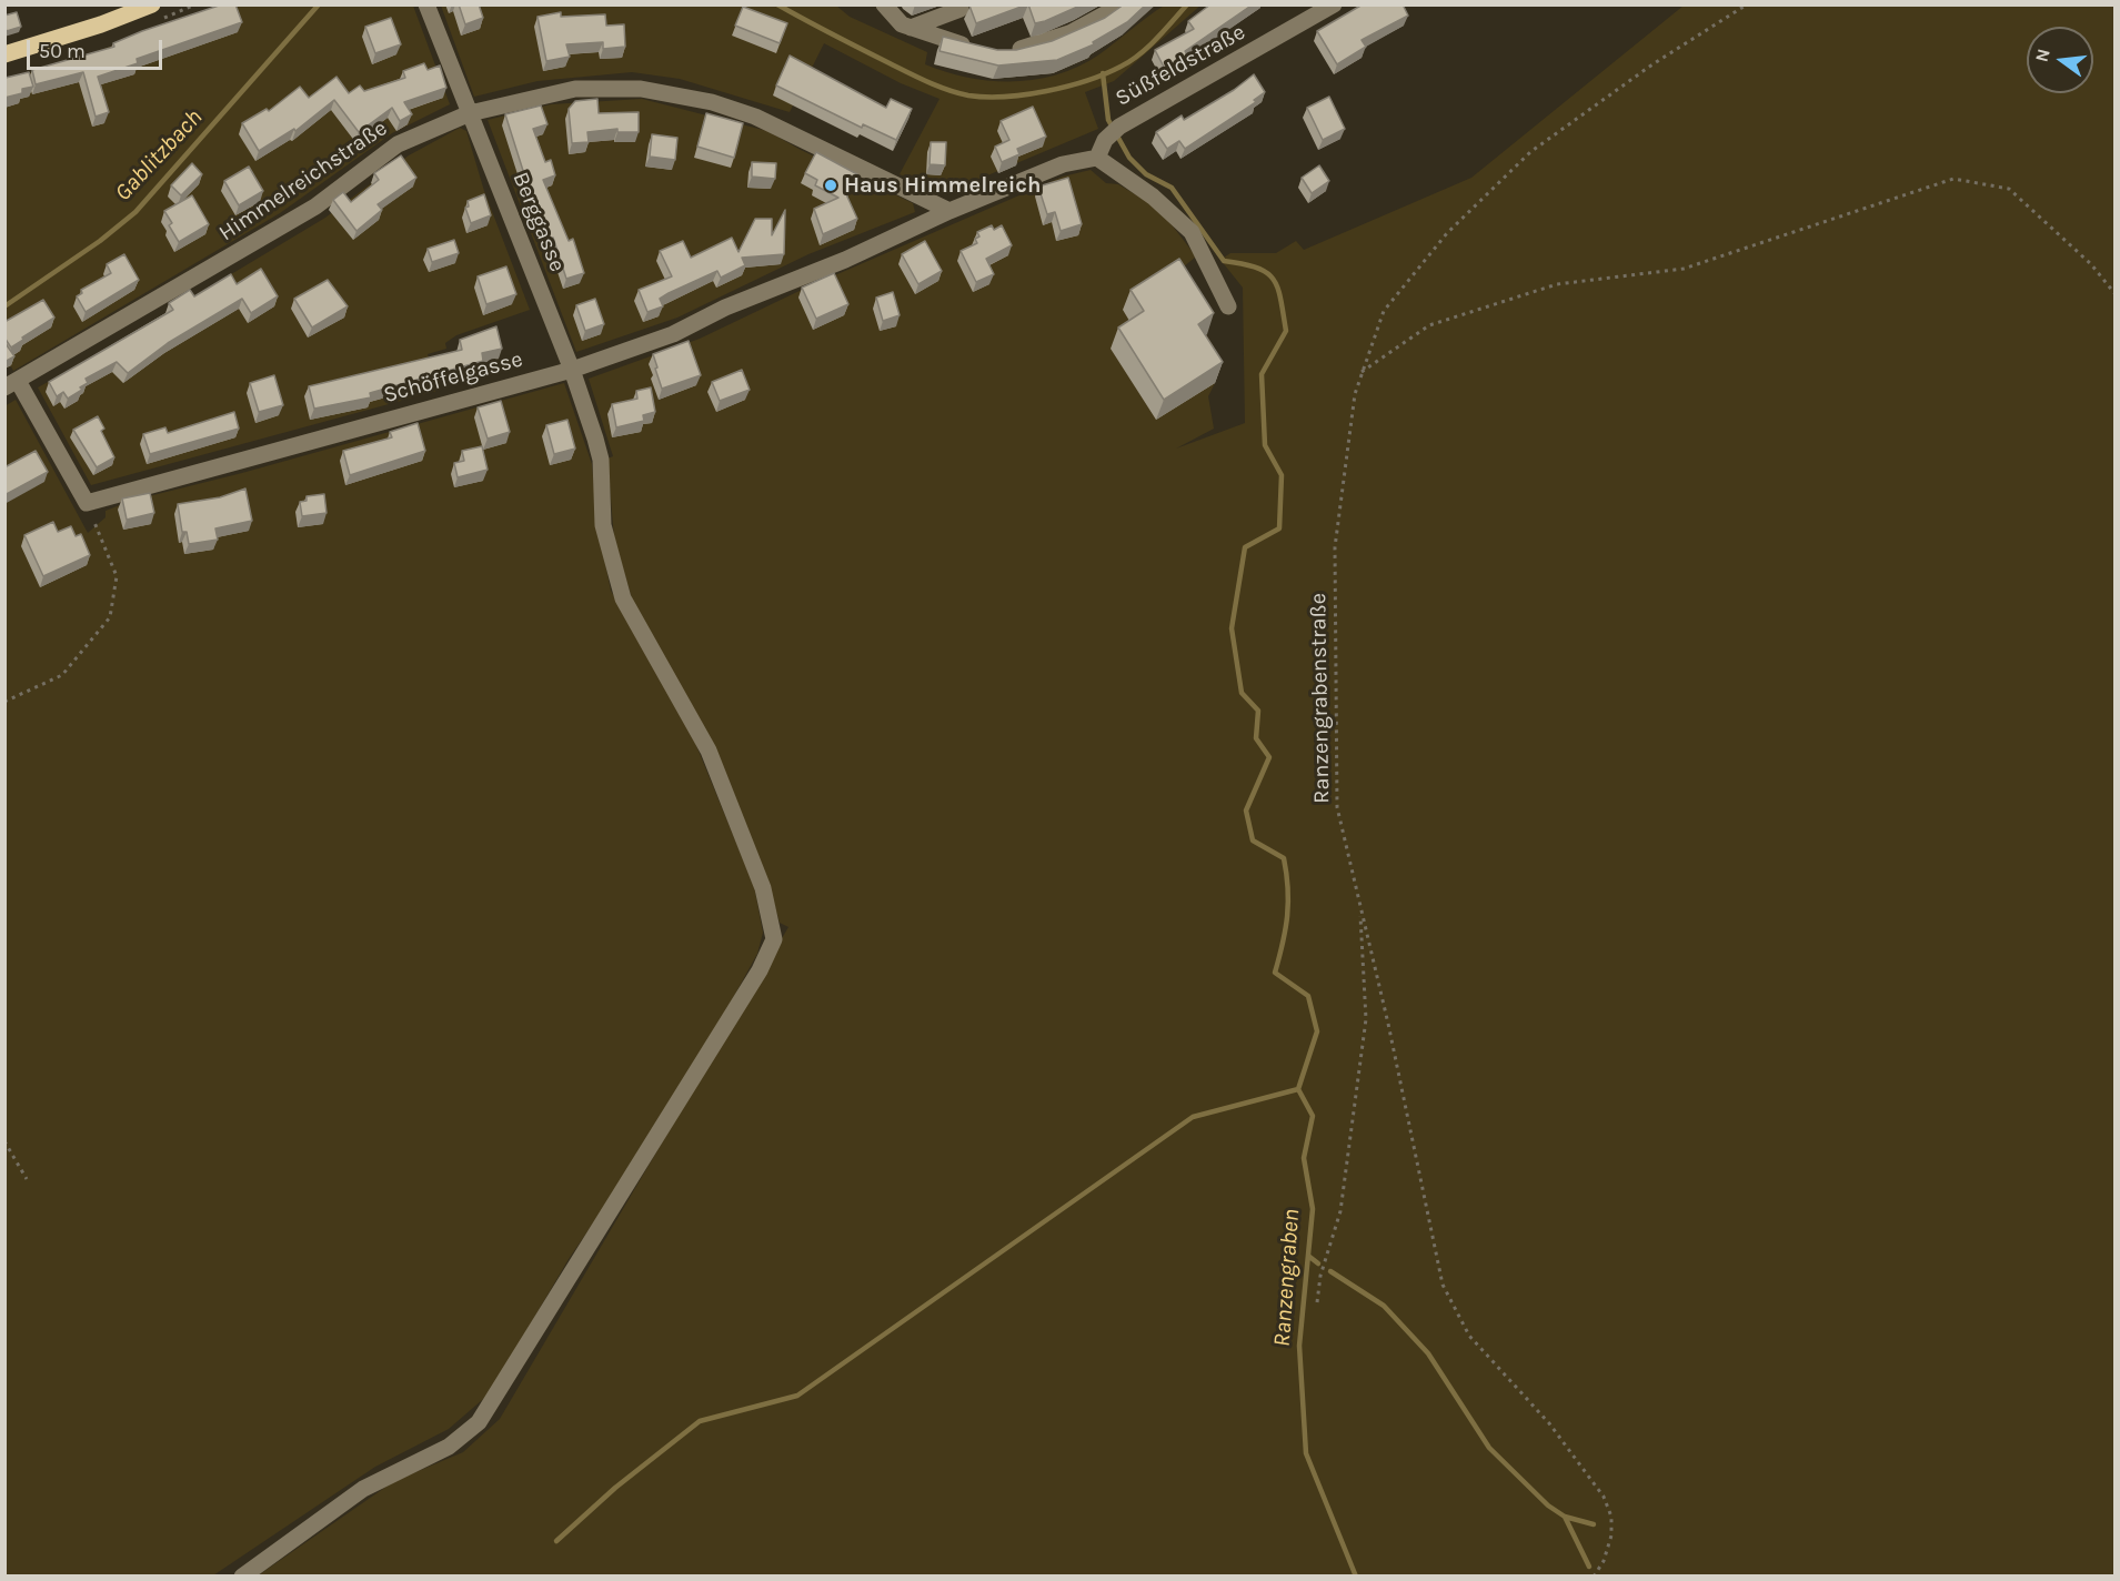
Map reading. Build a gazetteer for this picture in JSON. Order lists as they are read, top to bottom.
{
  "streets": {
    "street": [
      "Süßfeldstraße",
      "Himmelreichstraße",
      "Berggasse",
      "Schöffelgasse"
    ],
    "path": ["Ranzengrabenstraße"]
  },
  "crossings": [
    ["Himmelreichstraße", "Berggasse"],
    ["Himmelreichstraße", "Schöffelgasse"],
    ["Berggasse", "Schöffelgasse"]
  ],
  "water": ["Gablitzbach", "Ranzengraben"],
  "places": ["Haus Himmelreich"],
  "scale_bar": "50 m",
  "north": "left"
}
